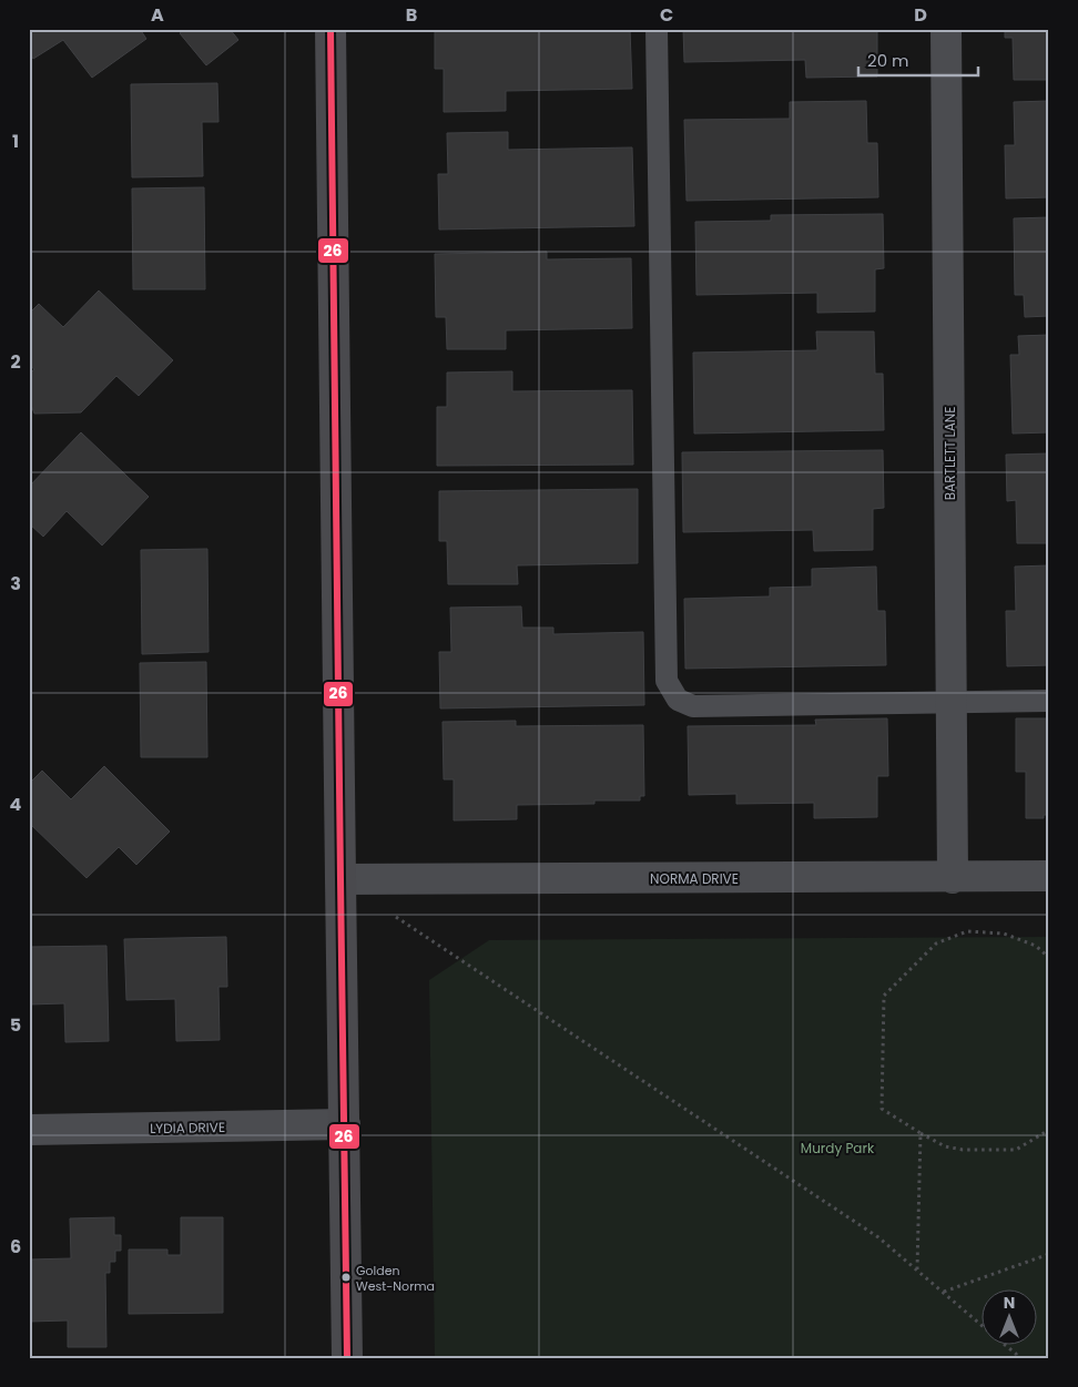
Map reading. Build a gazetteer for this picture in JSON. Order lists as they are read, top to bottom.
{
  "streets": {
    "street": ["BARTLETT LANE", "NORMA DRIVE", "LYDIA DRIVE"]
  },
  "crossings": [
    ["BARTLETT LANE", "NORMA DRIVE"]
  ],
  "parks": ["Murdy Park"],
  "places": ["Golden West-Norma"],
  "lines": ["transit line 26"],
  "scale_bar": "20 m",
  "north": "top",
  "grid": {
    "columns": [
      "A",
      "B",
      "C",
      "D"
    ],
    "rows": [
      "1",
      "2",
      "3",
      "4",
      "5",
      "6"
    ]
  }
}
